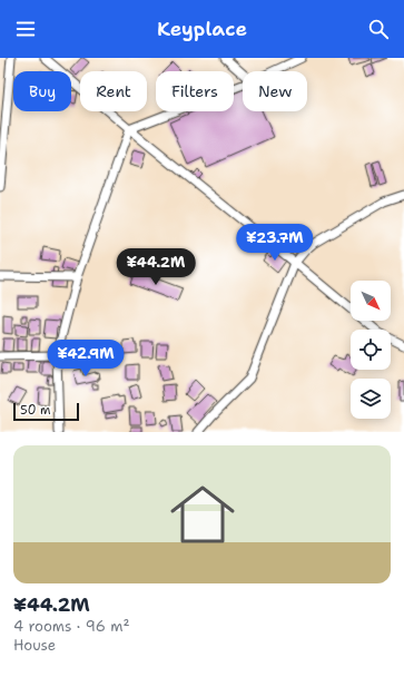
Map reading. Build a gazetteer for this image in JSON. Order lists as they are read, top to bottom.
{
  "scale_bar": "50 m",
  "north": "bottom right",
  "page": {
    "header": "Keyplace",
    "chip": [
      "Buy",
      "Rent",
      "Filters",
      "New"
    ],
    "price": ["¥23.7M", "¥44.2M", "¥42.9M"],
    "scale": "50 m",
    "list": [
      {
        "name": "¥44.2M",
        "note": "4 rooms · 96 m² · House"
      }
    ]
  }
}
